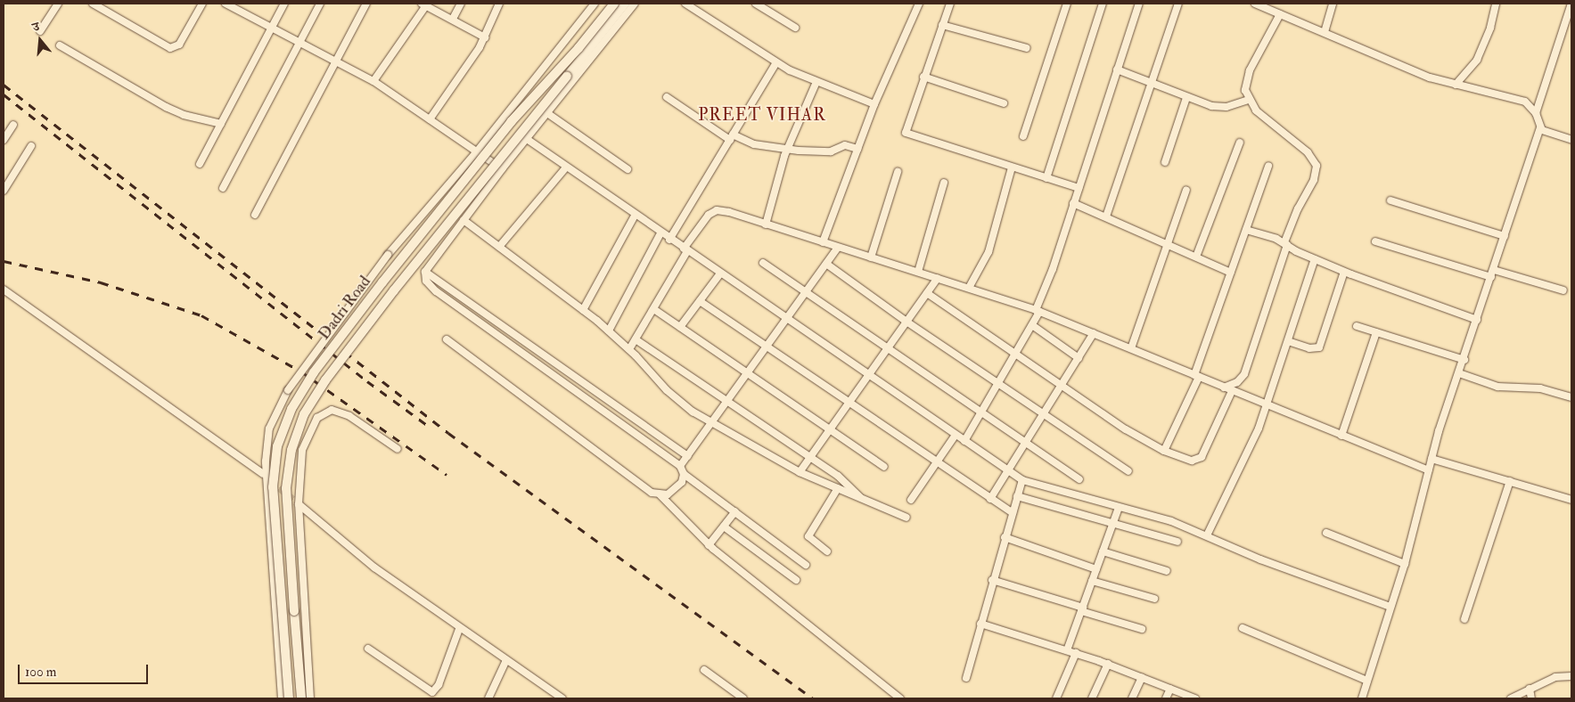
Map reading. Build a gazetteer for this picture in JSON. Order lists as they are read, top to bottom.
{
  "streets": {
    "street": ["Dadri Road"]
  },
  "districts": ["PREET VIHAR"],
  "scale_bar": "100 m",
  "north": "top"
}
